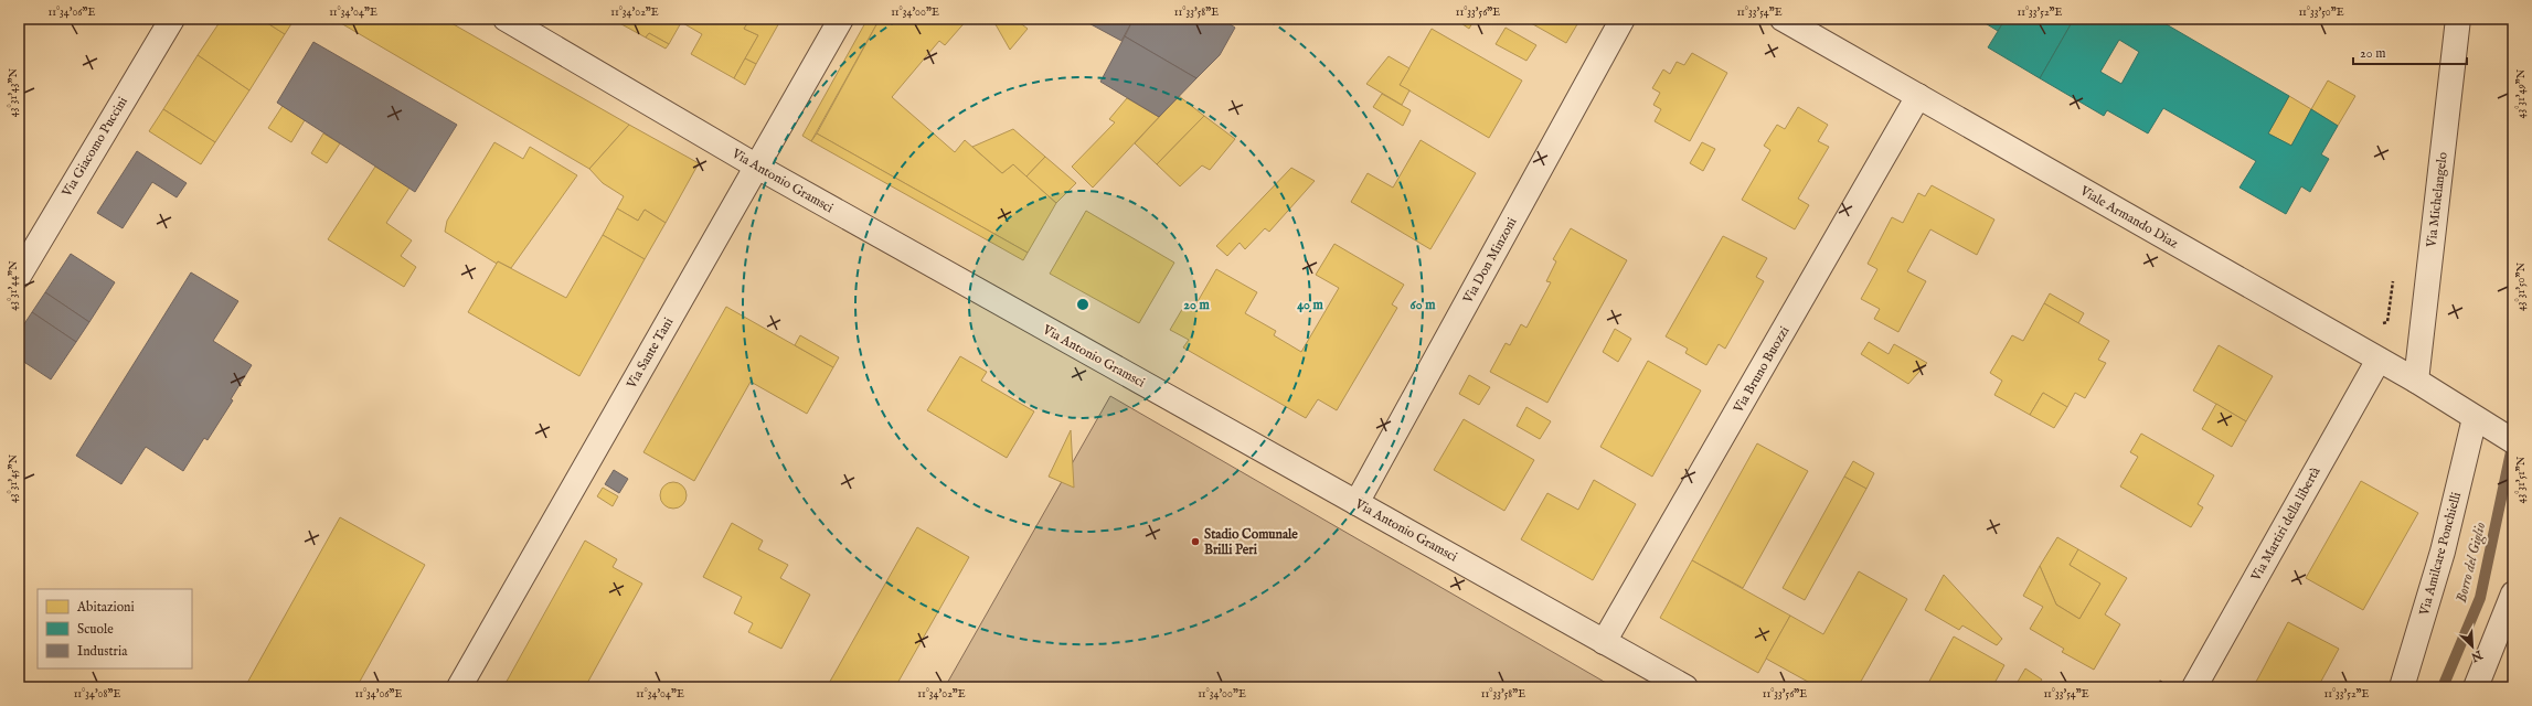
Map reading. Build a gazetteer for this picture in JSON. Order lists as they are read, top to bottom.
{
  "streets": {
    "street": [
      "Via Giacomo Puccini",
      "Via Antonio Gramsci",
      "Via Michelangelo",
      "Viale Armando Diaz",
      "Via Don Minzoni",
      "Via Sante Tani",
      "Via Bruno Buozzi",
      "Via Martiri della libertà",
      "Via Amilcare Ponchielli"
    ]
  },
  "crossings": [
    ["Via Antonio Gramsci", "Via Don Minzoni"],
    ["Via Antonio Gramsci", "Via Sante Tani"],
    ["Via Antonio Gramsci", "Via Bruno Buozzi"],
    ["Via Michelangelo", "Viale Armando Diaz"],
    ["Viale Armando Diaz", "Via Bruno Buozzi"],
    ["Viale Armando Diaz", "Via Martiri della libertà"],
    ["Viale Armando Diaz", "Via Amilcare Ponchielli"]
  ],
  "water": ["Borro del Giglio"],
  "places": ["Stadio Comunale Brilli Peri"],
  "legend": ["Abitazioni", "Scuole", "Industria"],
  "scale_bar": "20 m",
  "north": "bottom right",
  "coordinates": [
    "11°34'06\"E",
    "11°34'04\"E",
    "11°34'02\"E",
    "11°34'00\"E",
    "11°33'58\"E",
    "11°33'56\"E",
    "11°33'54\"E",
    "11°33'52\"E",
    "11°33'50\"E",
    "43°31'43\"N",
    "43°31'49\"N",
    "43°31'44\"N",
    "43°31'50\"N",
    "43°31'45\"N",
    "43°31'51\"N",
    "11°34'08\"E"
  ],
  "rings": ["20 m", "40 m", "60 m"]
}
